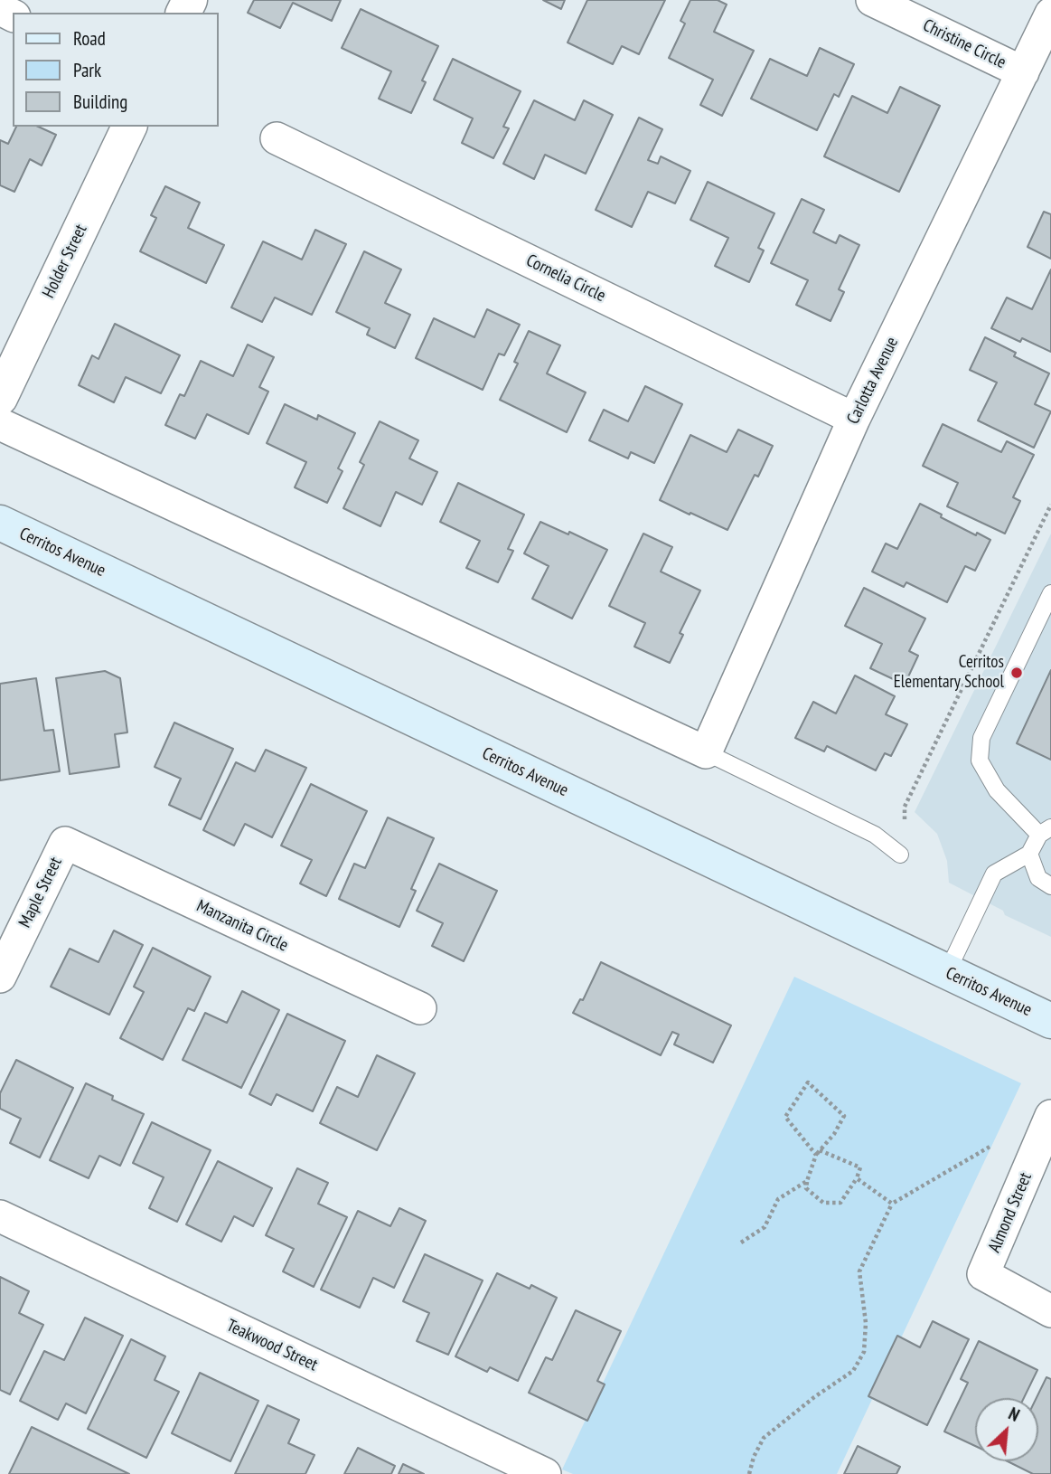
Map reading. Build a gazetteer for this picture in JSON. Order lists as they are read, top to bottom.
{
  "streets": {
    "main road": ["Cerritos Avenue"],
    "street": [
      "Christine Circle",
      "Holder Street",
      "Cornelia Circle",
      "Carlotta Avenue",
      "Maple Street",
      "Manzanita Circle",
      "Almond Street",
      "Teakwood Street"
    ]
  },
  "crossings": [
    ["Christine Circle", "Carlotta Avenue"],
    ["Cornelia Circle", "Carlotta Avenue"],
    ["Maple Street", "Manzanita Circle"]
  ],
  "places": ["Cerritos Elementary School"],
  "legend": ["Road", "Park", "Building"],
  "north": "top right"
}
